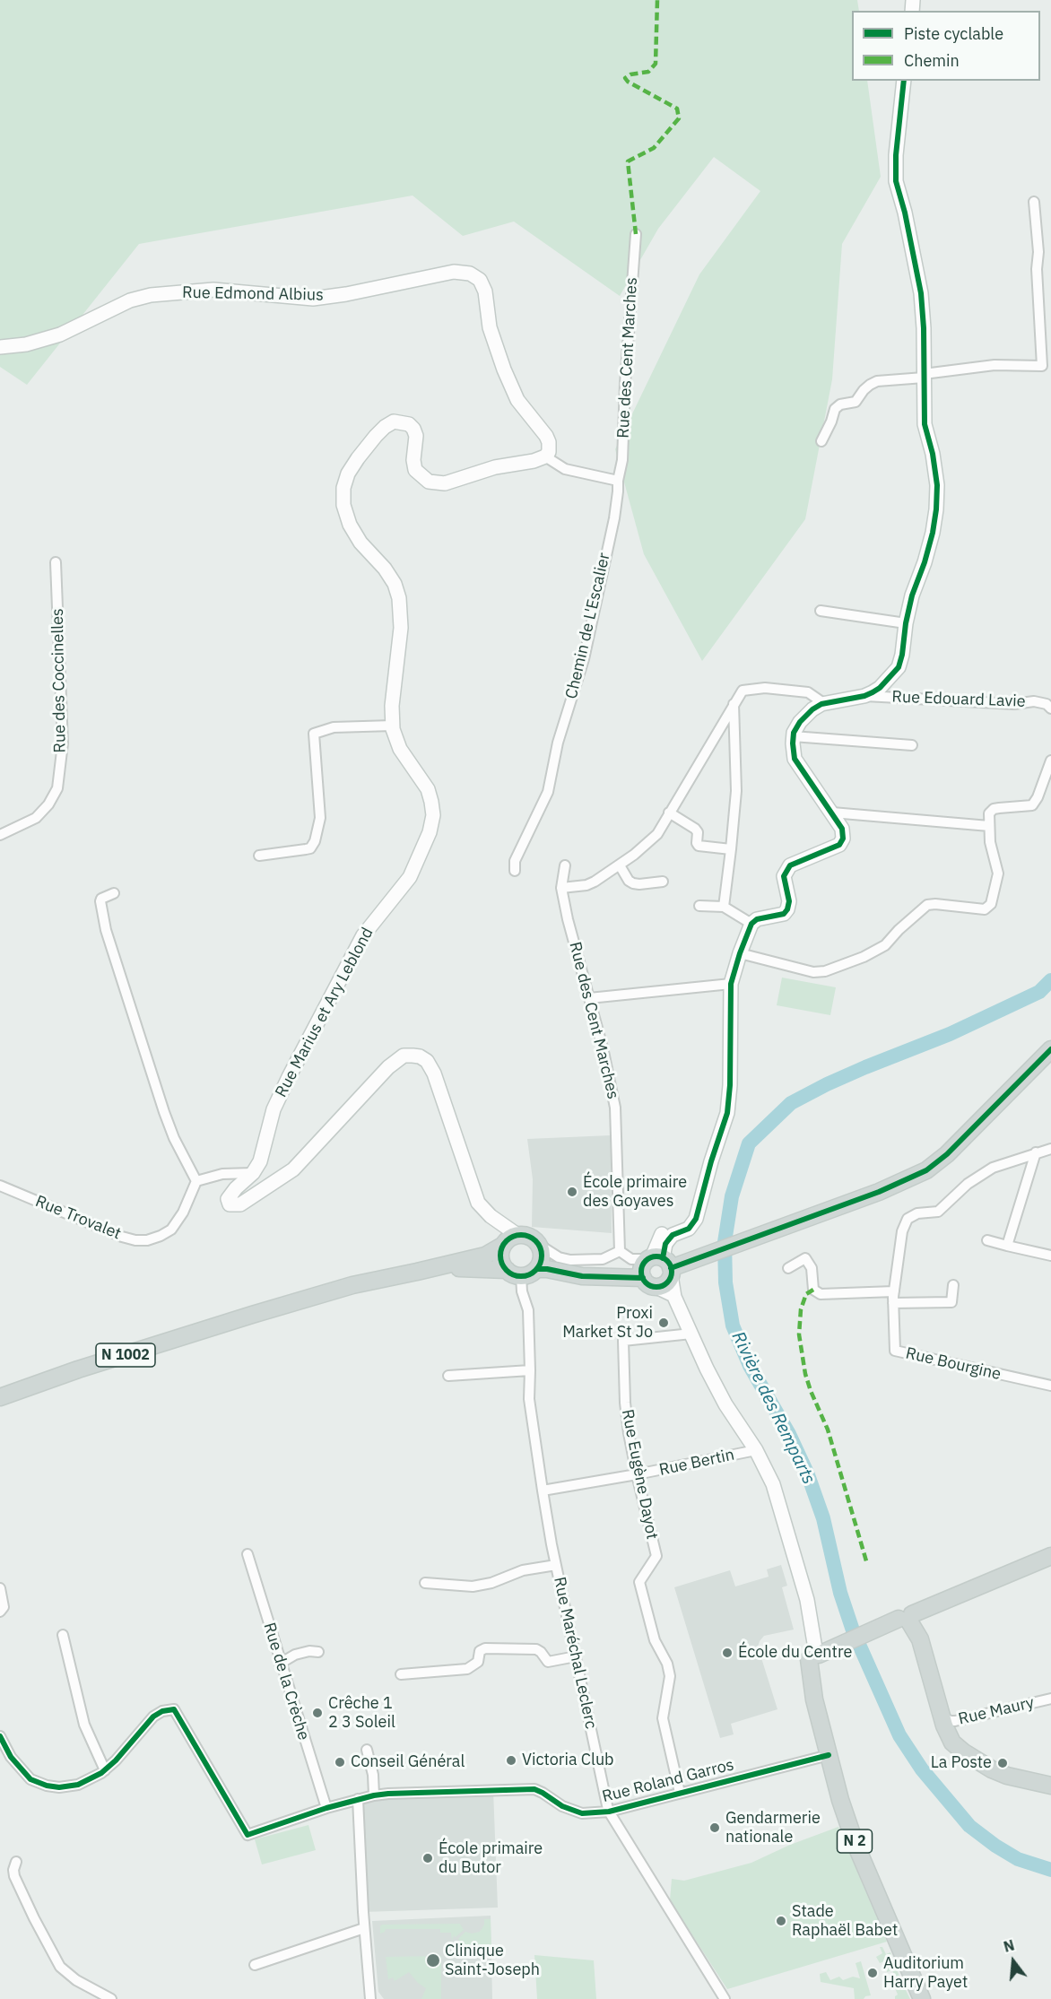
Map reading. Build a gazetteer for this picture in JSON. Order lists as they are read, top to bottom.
{
  "streets": {
    "main road": [
      "Rue Edmond Albius",
      "Rue Marius et Ary Leblond",
      "N 1002",
      "N 2"
    ],
    "street": [
      "Rue des Cent Marches",
      "Chemin de L'Escalier",
      "Rue des Coccinelles",
      "Rue Edouard Lavie",
      "Rue Trovalet",
      "Rue Bourgine",
      "Rue Bertin",
      "Rue Eugène Dayot",
      "Rue Maréchal Leclerc",
      "Rue de la Crèche",
      "Rue Maury",
      "Rue Roland Garros"
    ]
  },
  "crossings": [
    ["Rue Edmond Albius", "Rue Marius et Ary Leblond"],
    ["Rue des Cent Marches", "Chemin de L'Escalier"],
    ["Rue Marius et Ary Leblond", "N 1002"],
    ["Rue Marius et Ary Leblond", "Rue Maréchal Leclerc"],
    ["N 1002", "Rue Maréchal Leclerc"],
    ["Rue Bertin", "Rue Eugène Dayot"],
    ["Rue Bertin", "Rue Maréchal Leclerc"],
    ["Rue Eugène Dayot", "Rue Roland Garros"],
    ["Rue Maréchal Leclerc", "Rue Roland Garros"],
    ["Rue de la Crèche", "Rue Roland Garros"],
    ["Rue Roland Garros", "N 2"]
  ],
  "water": ["Rivière des Remparts"],
  "places": [
    "École primaire des Goyaves",
    "Proxi Market St Jo",
    "École du Centre",
    "Crêche 1 2 3 Soleil",
    "Victoria Club",
    "Conseil Général",
    "La Poste",
    "Gendarmerie nationale",
    "École primaire du Butor",
    "Stade Raphaël Babet",
    "Clinique Saint-Joseph",
    "Auditorium Harry Payet"
  ],
  "legend": ["Piste cyclable", "Chemin"],
  "north": "top"
}
